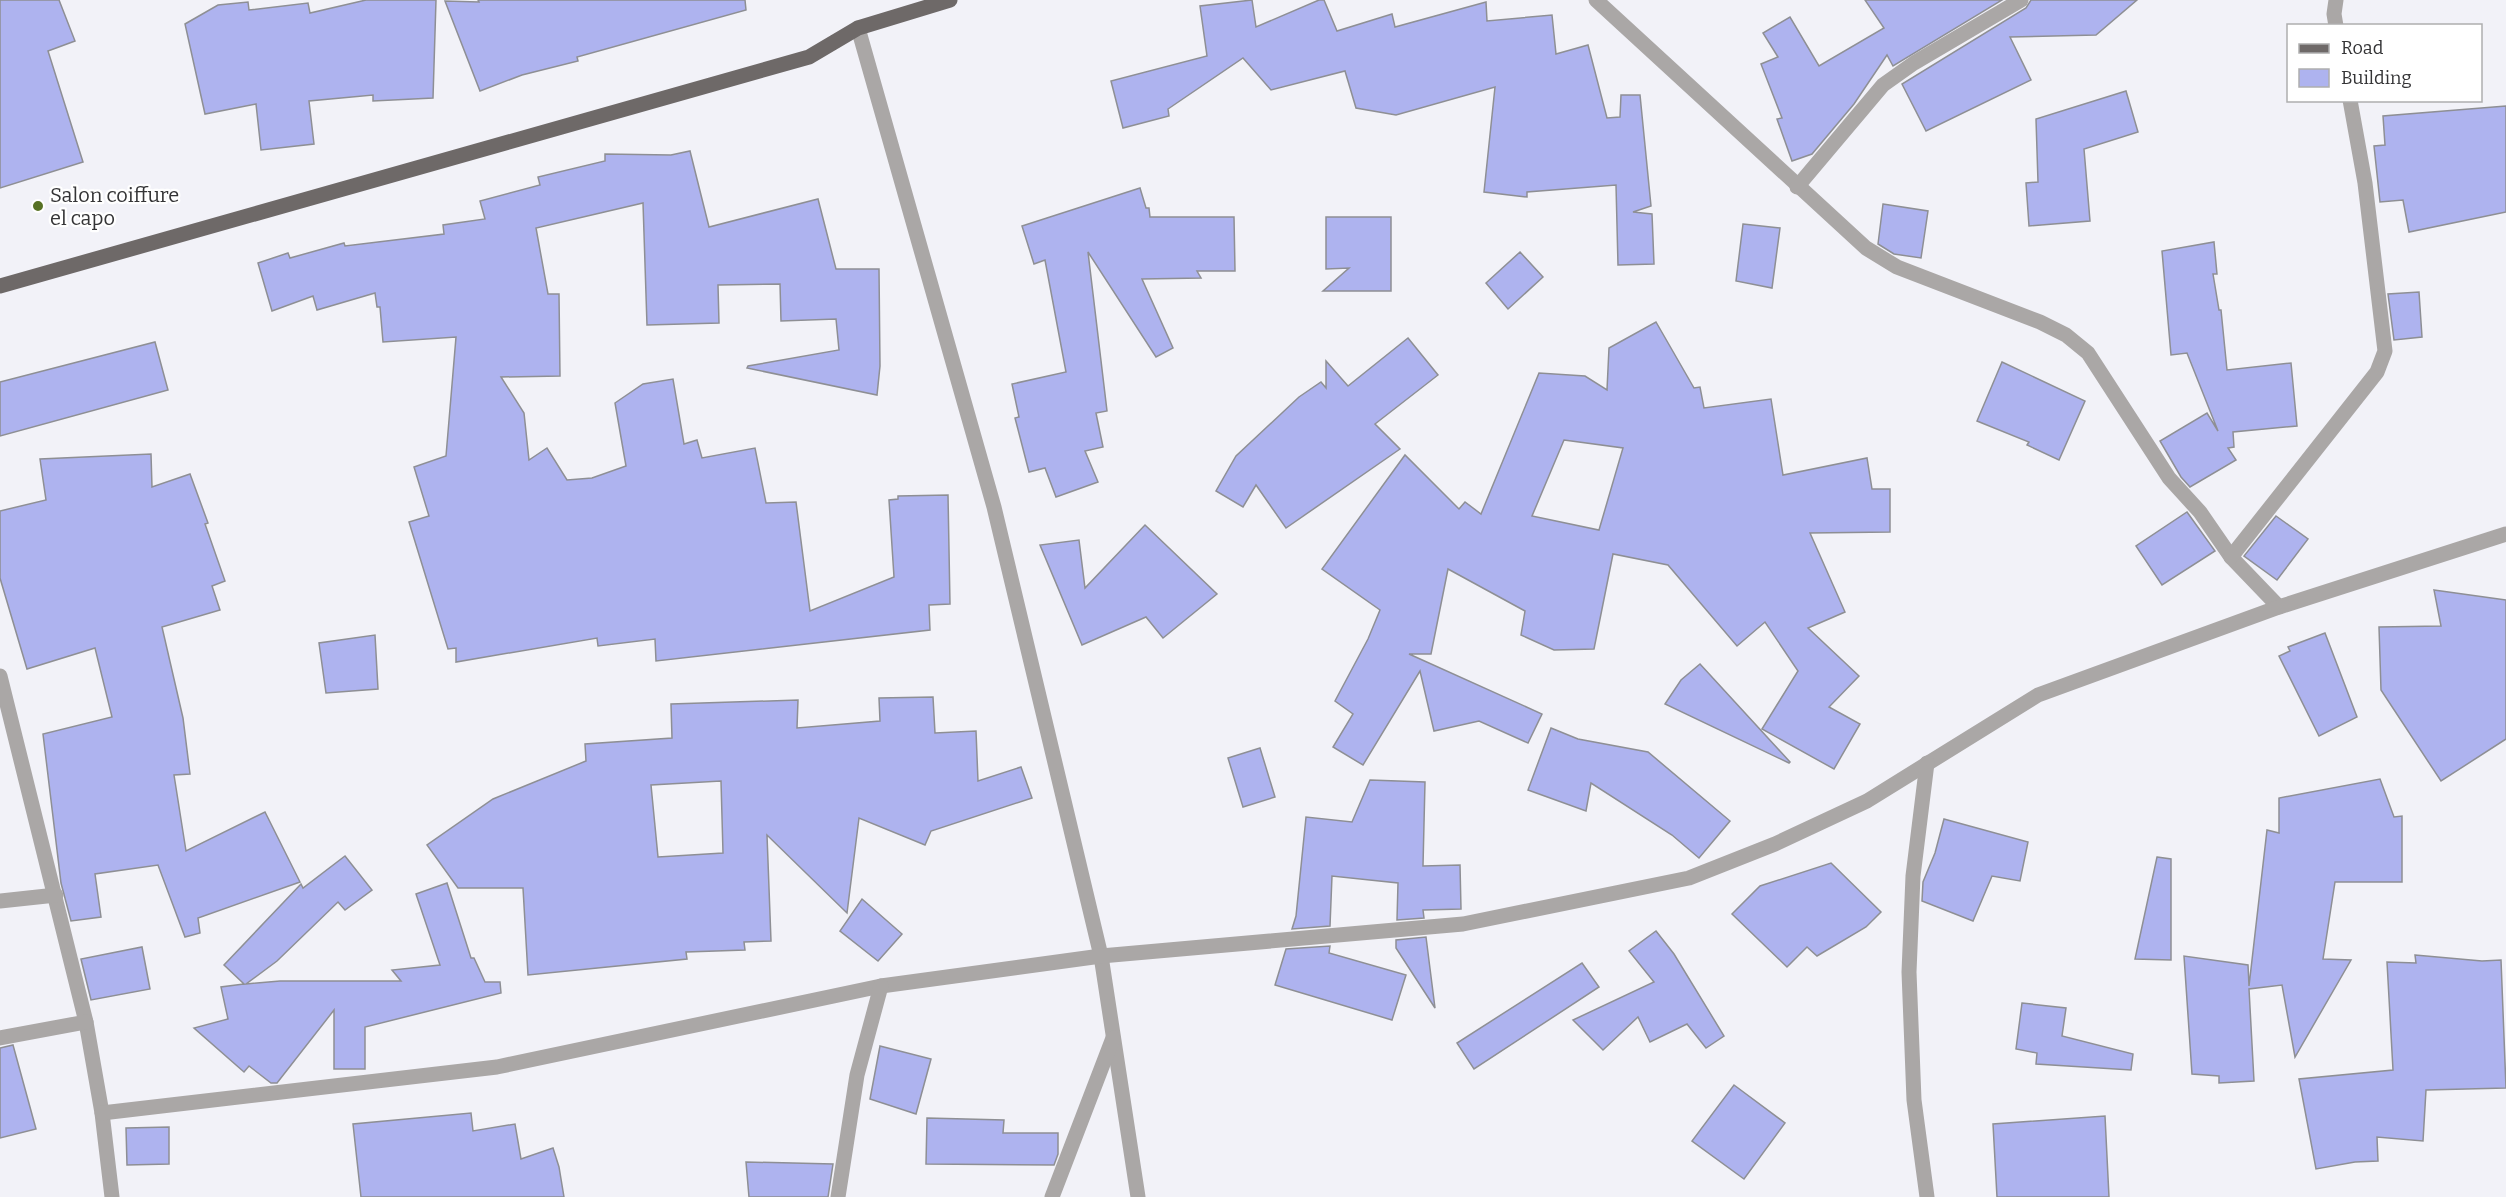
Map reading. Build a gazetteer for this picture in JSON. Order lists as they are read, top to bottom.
{
  "places": ["Salon coiffure el capo"],
  "legend": ["Road", "Building"]
}
